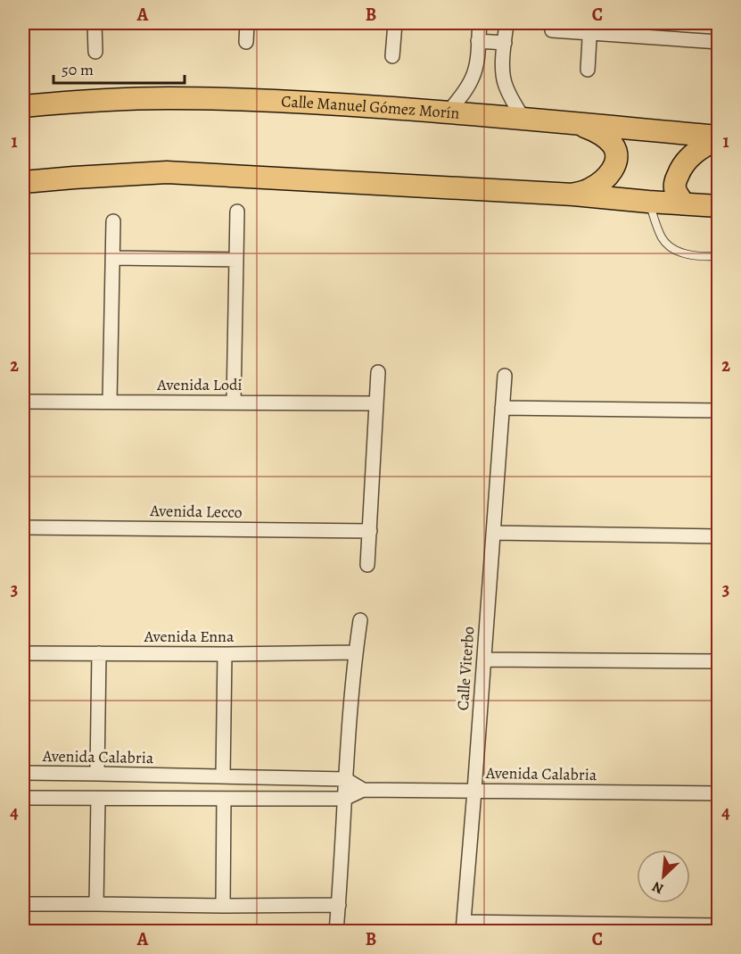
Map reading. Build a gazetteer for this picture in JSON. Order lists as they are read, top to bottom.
{
  "streets": {
    "main road": ["Calle Manuel Gómez Morín"],
    "street": [
      "Avenida Lodi",
      "Avenida Lecco",
      "Avenida Enna",
      "Calle Viterbo",
      "Avenida Calabria"
    ]
  },
  "crossings": [
    ["Calle Viterbo", "Avenida Calabria"]
  ],
  "scale_bar": "50 m",
  "north": "bottom left",
  "grid": {
    "columns": ["A", "B", "C"],
    "rows": [
      "1",
      "2",
      "3",
      "4"
    ]
  }
}
